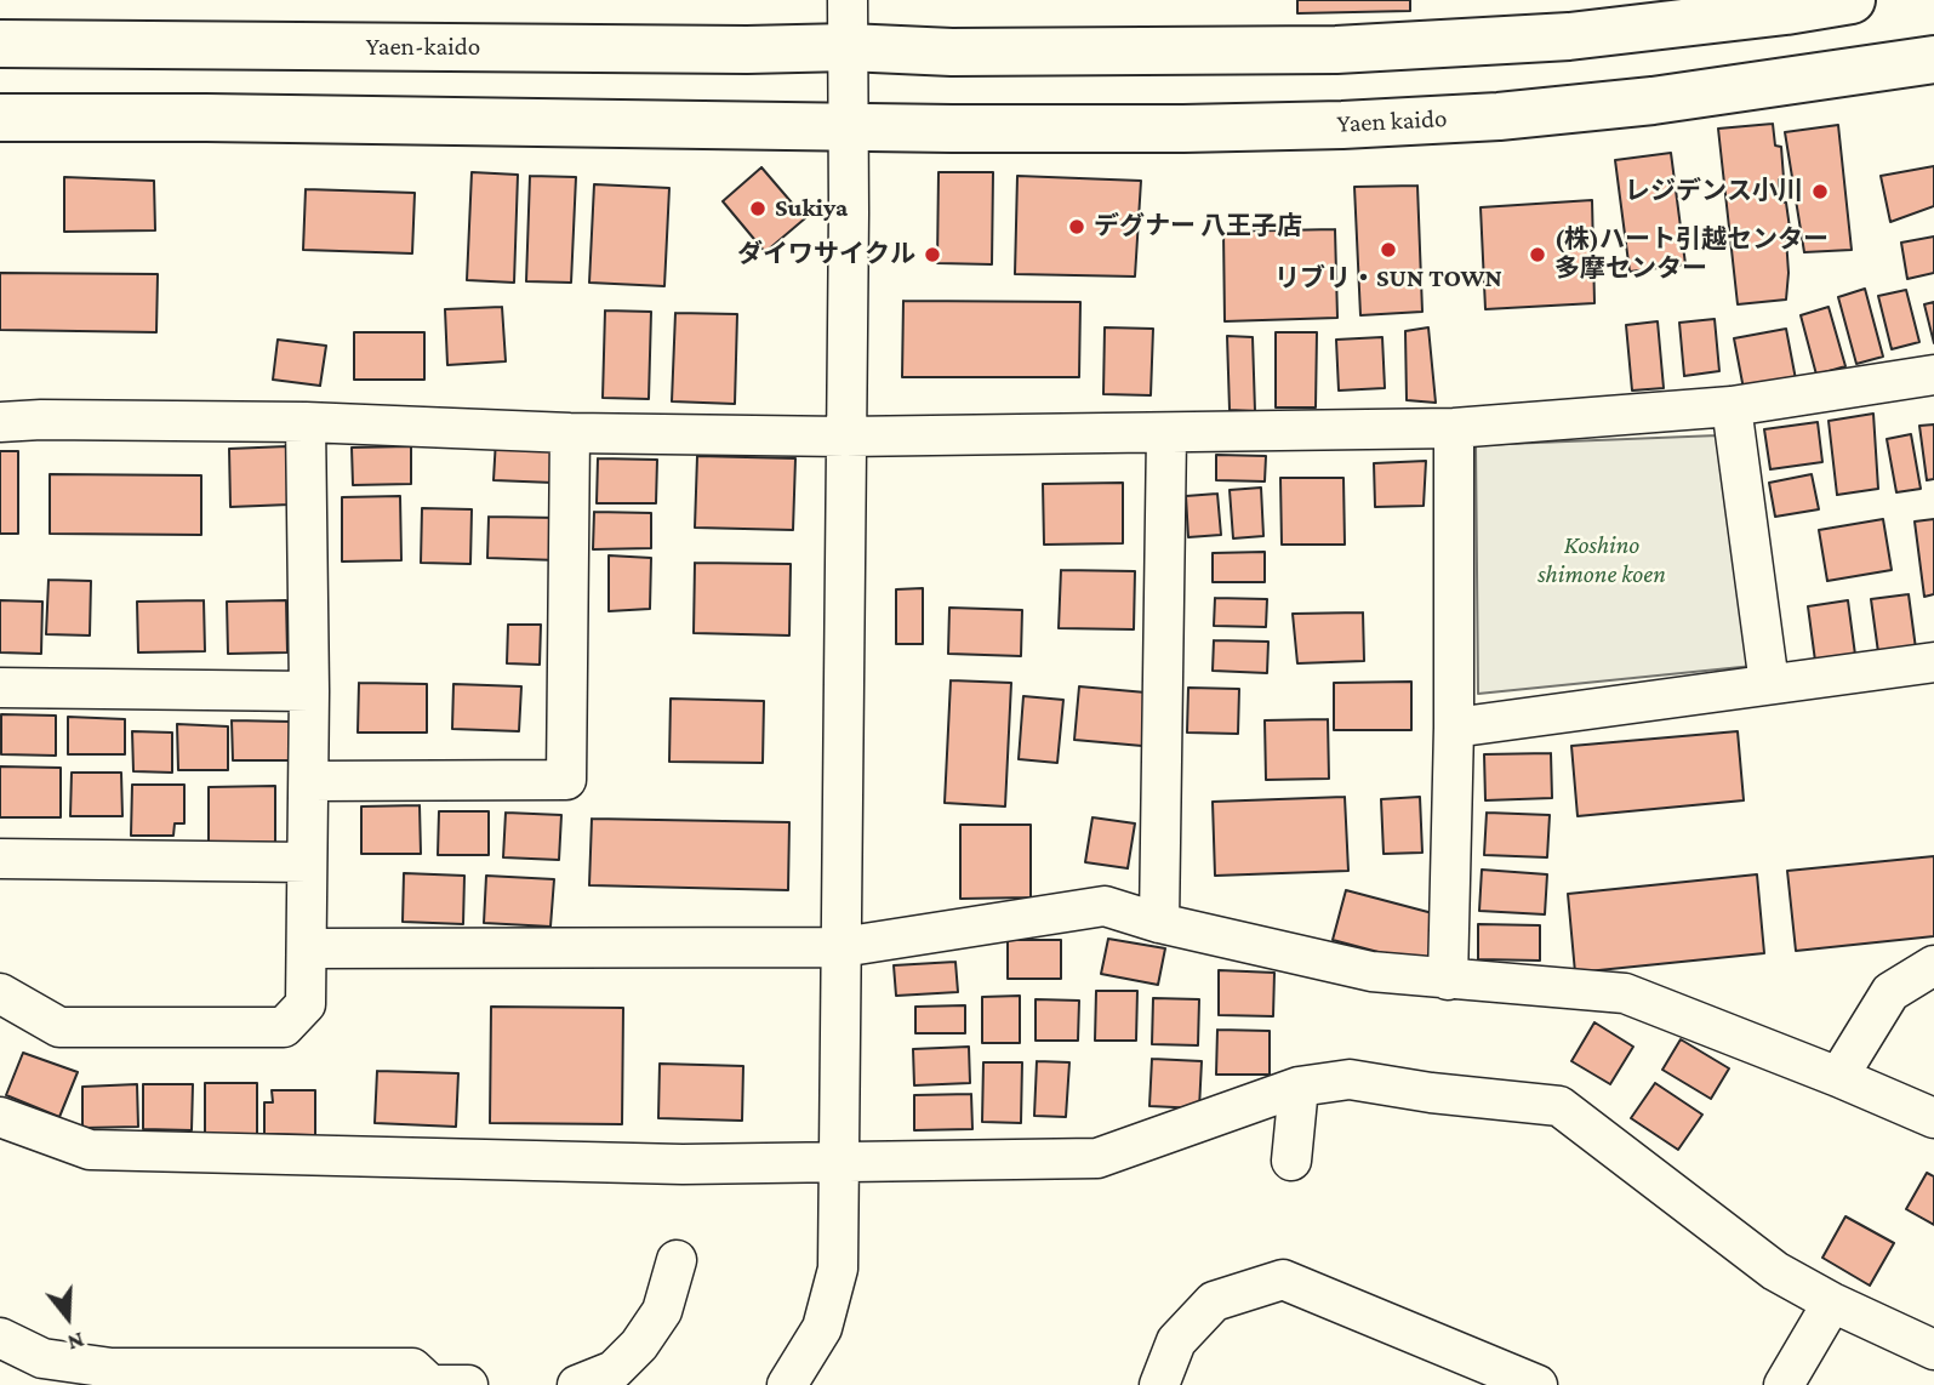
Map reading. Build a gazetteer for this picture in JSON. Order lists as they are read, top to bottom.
{
  "streets": {
    "main road": ["Yaen-kaido", "Yaen kaido"]
  },
  "parks": ["Koshino shimone koen"],
  "places": [
    "レジデンス小川",
    "Sukiya",
    "デグナー 八王子店",
    "リブリ・SUN TOWN",
    "ダイワサイクル",
    "(株)ハート引越センター 多摩センター"
  ],
  "north": "bottom"
}
